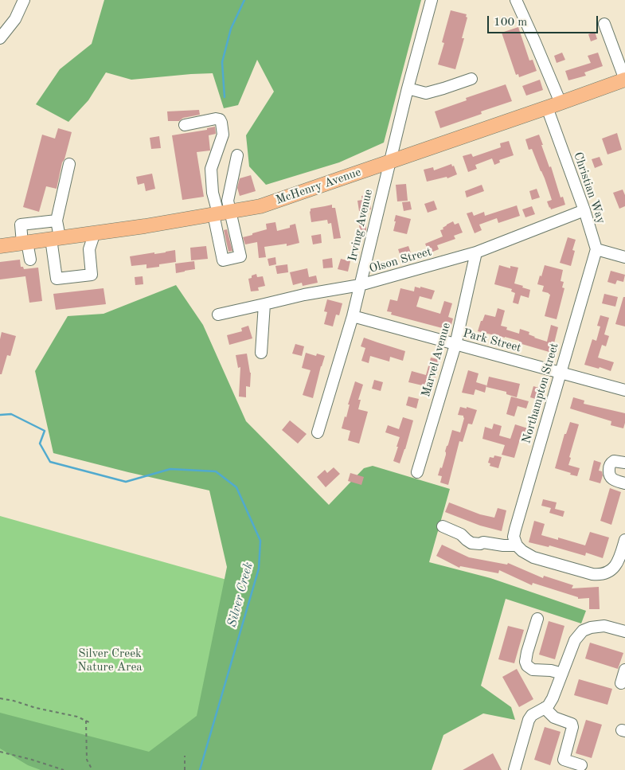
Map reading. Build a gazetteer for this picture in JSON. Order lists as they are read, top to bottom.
{
  "streets": {
    "main road": ["McHenry Avenue"],
    "street": [
      "Christian Way",
      "Irving Avenue",
      "Olson Street",
      "Park Street",
      "Marvel Avenue",
      "Northampton Street"
    ]
  },
  "crossings": [
    ["McHenry Avenue", "Christian Way"],
    ["McHenry Avenue", "Irving Avenue"],
    ["Christian Way", "Olson Street"],
    ["Christian Way", "Northampton Street"],
    ["Irving Avenue", "Olson Street"],
    ["Irving Avenue", "Park Street"],
    ["Olson Street", "Marvel Avenue"],
    ["Park Street", "Marvel Avenue"],
    ["Park Street", "Northampton Street"]
  ],
  "water": ["Silver Creek"],
  "parks": ["Silver Creek Nature Area"],
  "scale_bar": "100 m"
}
